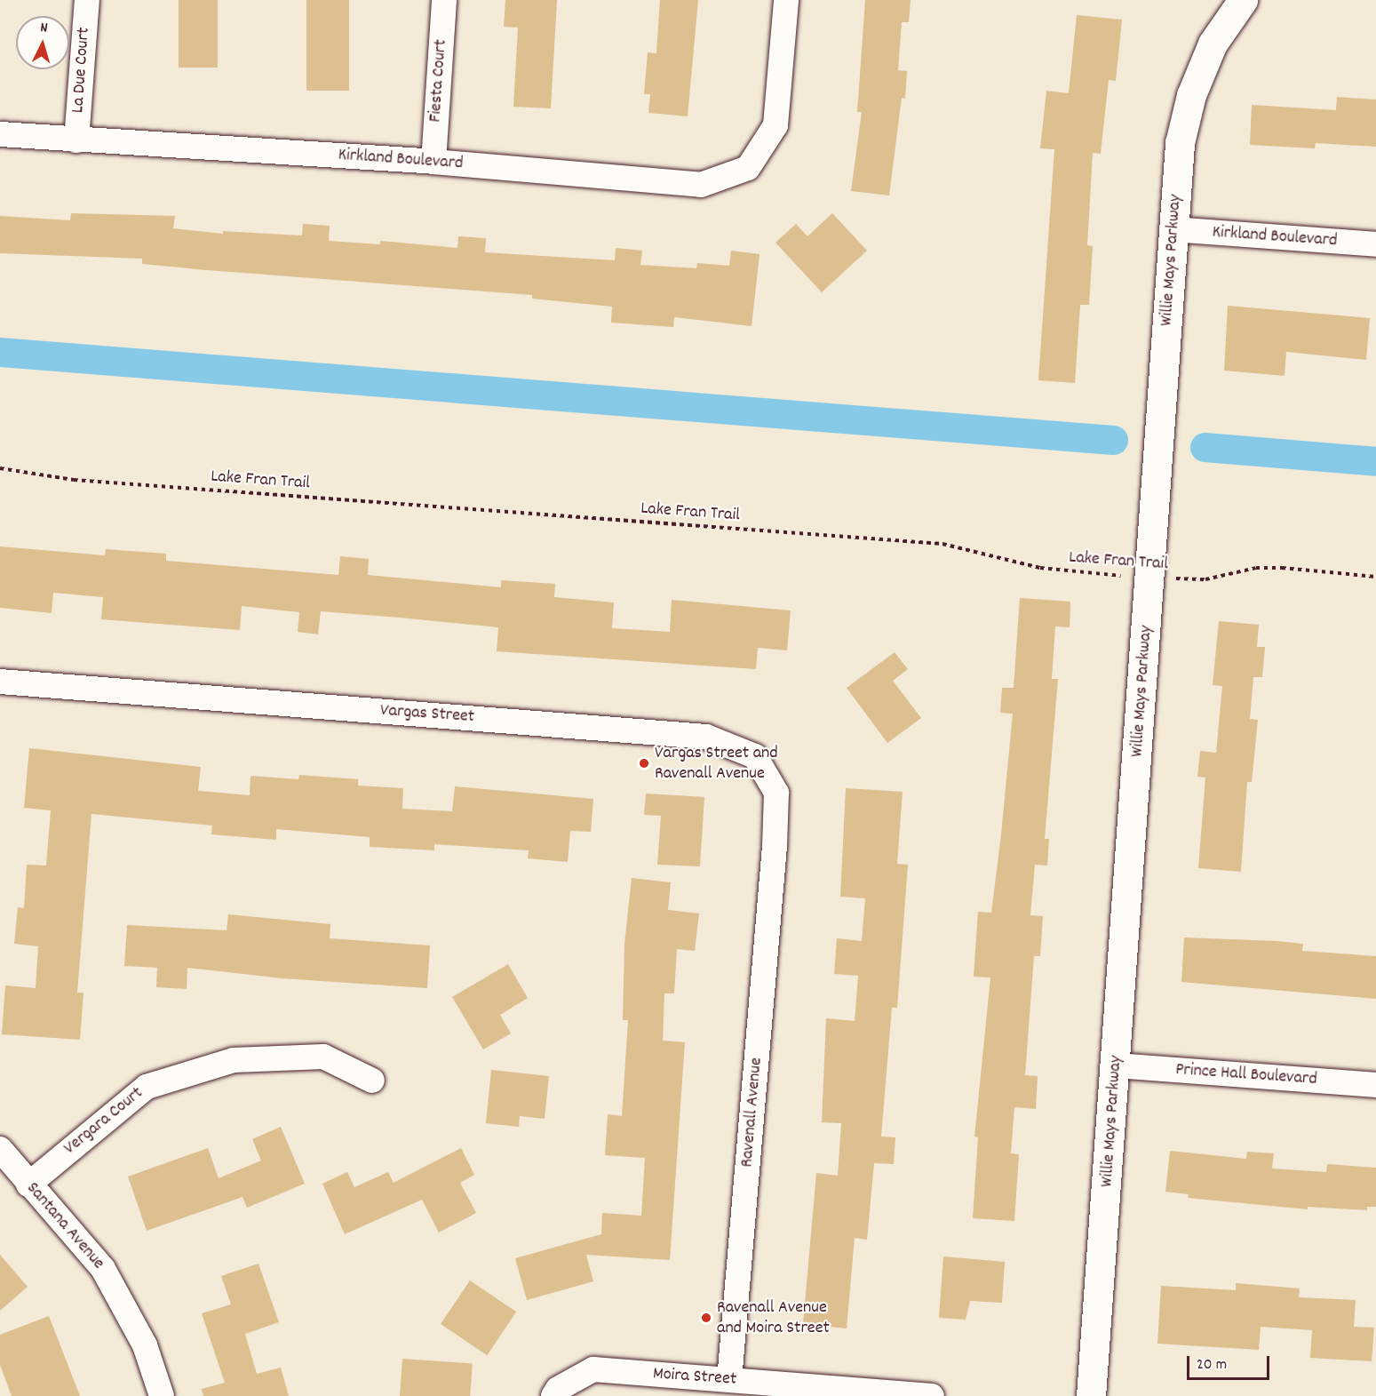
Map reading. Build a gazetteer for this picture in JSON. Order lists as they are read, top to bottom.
{
  "streets": {
    "street": [
      "La Due Court",
      "Fiesta Court",
      "Kirkland Boulevard",
      "Willie Mays Parkway",
      "Vargas Street",
      "Prince Hall Boulevard",
      "Ravenall Avenue",
      "Vergara Court",
      "Santana Avenue",
      "Moira Street"
    ],
    "path": ["Lake Fran Trail"]
  },
  "crossings": [
    ["La Due Court", "Kirkland Boulevard"],
    ["Fiesta Court", "Kirkland Boulevard"],
    ["Kirkland Boulevard", "Willie Mays Parkway"],
    ["Willie Mays Parkway", "Lake Fran Trail"],
    ["Willie Mays Parkway", "Prince Hall Boulevard"],
    ["Vargas Street", "Ravenall Avenue"],
    ["Ravenall Avenue", "Moira Street"],
    ["Vergara Court", "Santana Avenue"]
  ],
  "places": ["Vargas Street and Ravenall Avenue", "Ravenall Avenue and Moira Street"],
  "scale_bar": "20 m",
  "north": "top"
}
